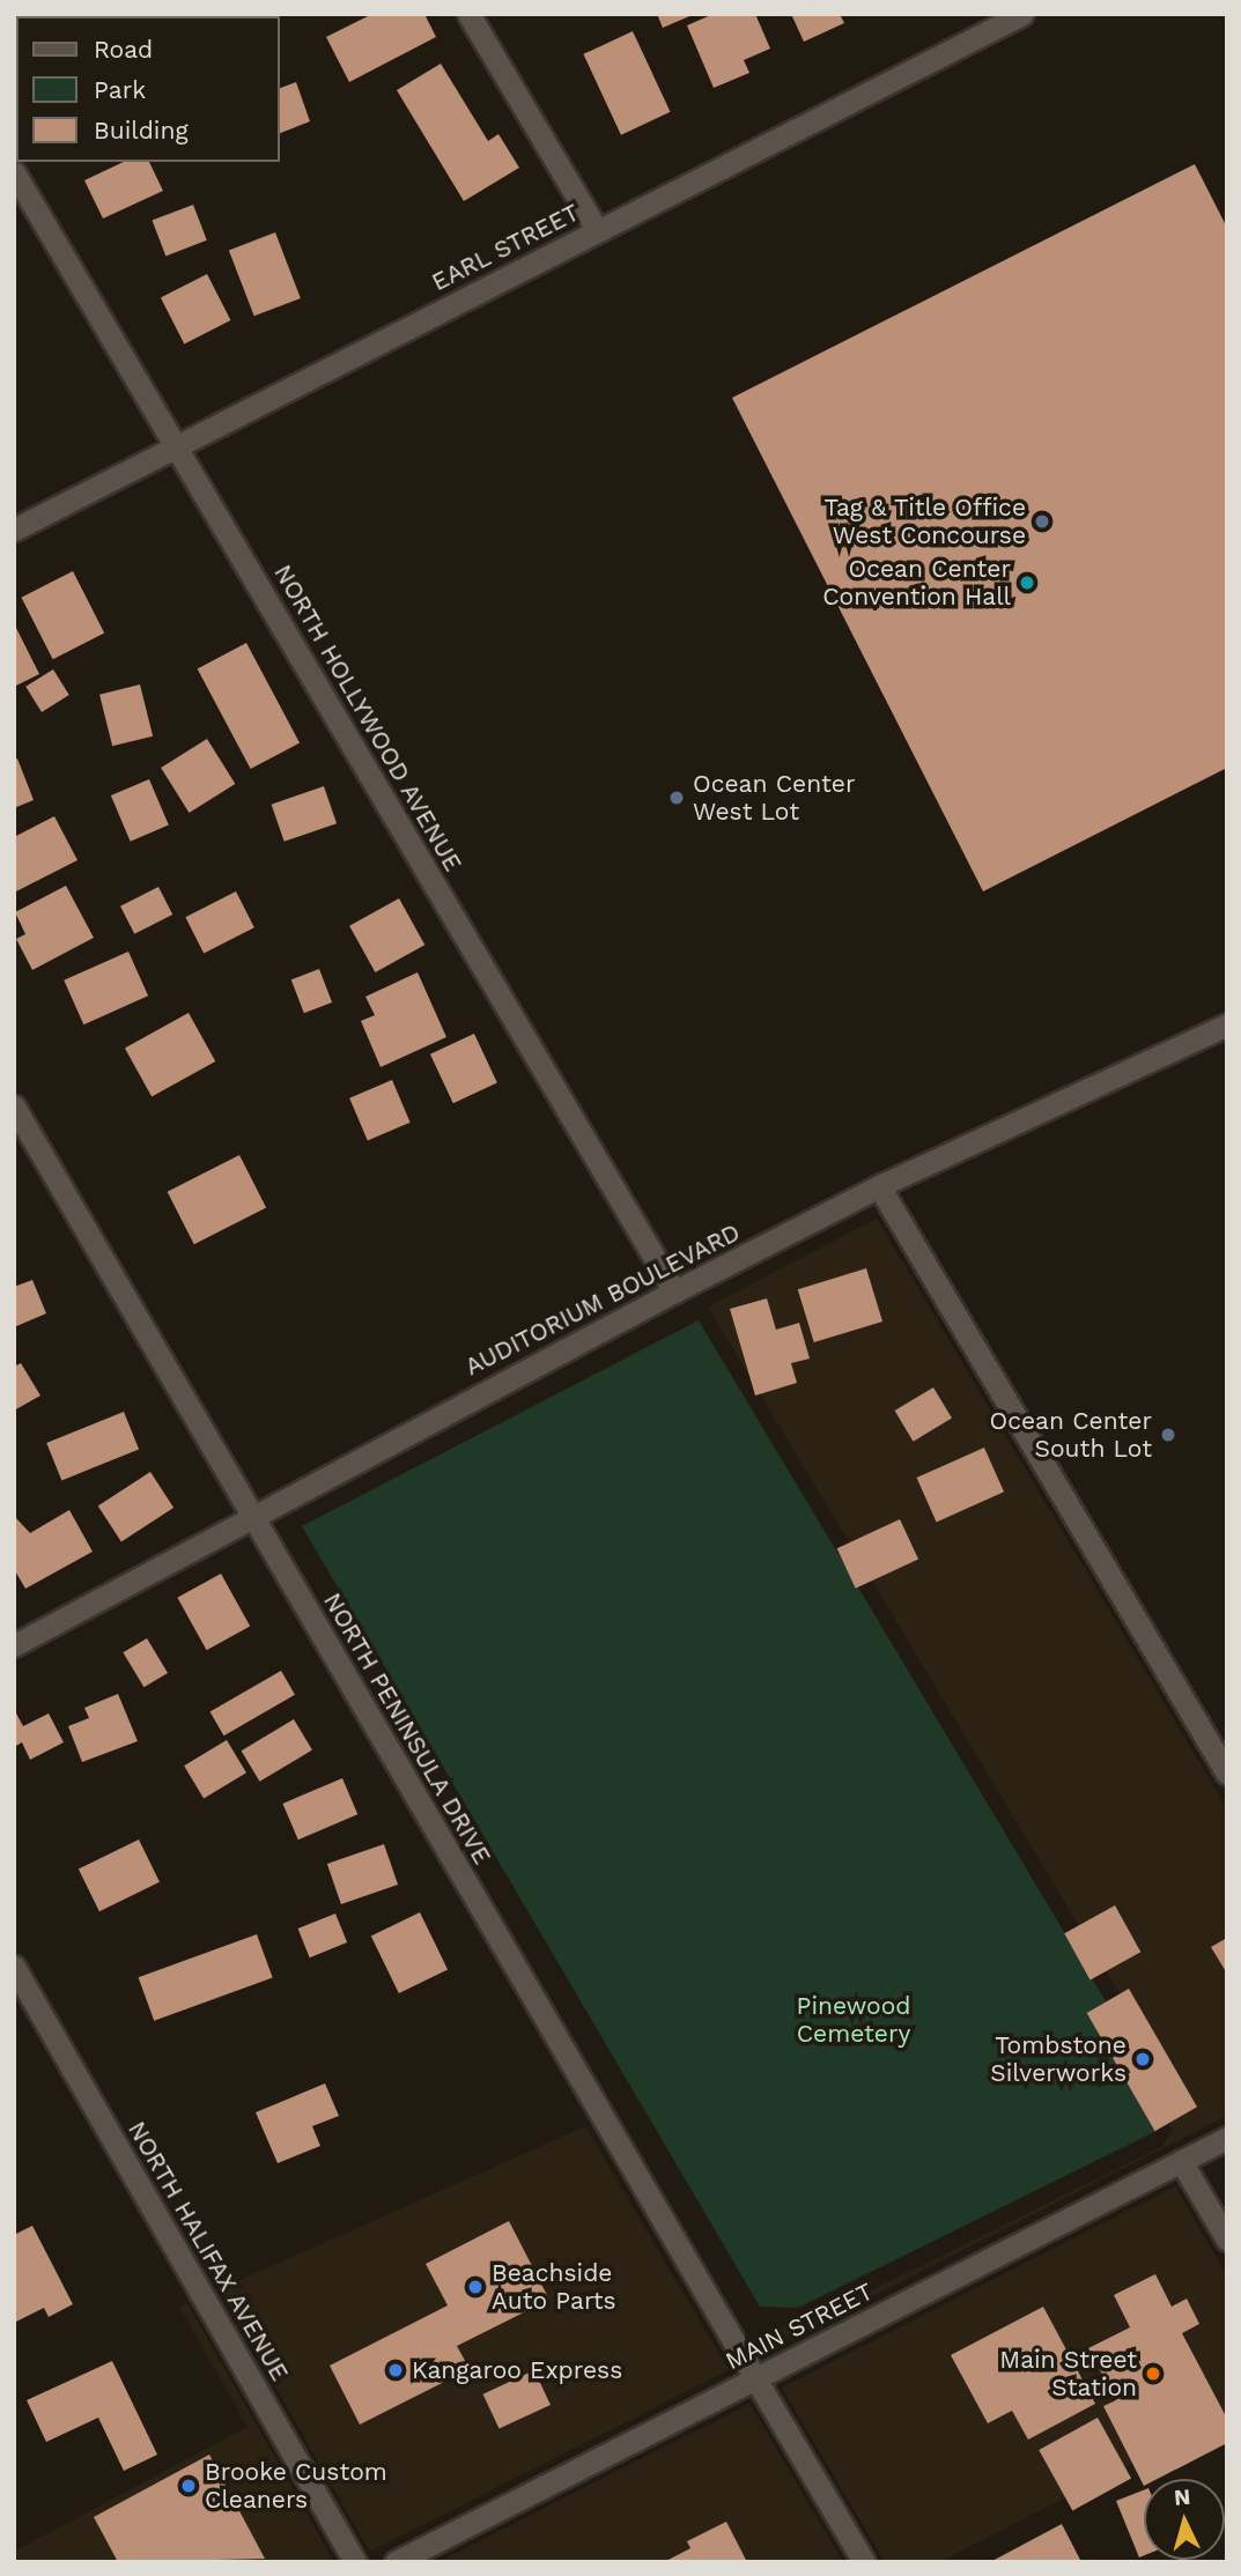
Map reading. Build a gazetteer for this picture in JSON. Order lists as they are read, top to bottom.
{
  "streets": {
    "street": [
      "EARL STREET",
      "NORTH HOLLYWOOD AVENUE",
      "AUDITORIUM BOULEVARD",
      "NORTH PENINSULA DRIVE",
      "NORTH HALIFAX AVENUE",
      "MAIN STREET"
    ]
  },
  "crossings": [
    ["EARL STREET", "NORTH HOLLYWOOD AVENUE"],
    ["NORTH HOLLYWOOD AVENUE", "AUDITORIUM BOULEVARD"],
    ["AUDITORIUM BOULEVARD", "NORTH PENINSULA DRIVE"],
    ["NORTH PENINSULA DRIVE", "MAIN STREET"]
  ],
  "parks": ["Pinewood Cemetery"],
  "places": [
    "Tag & Title Office West Concourse",
    "Ocean Center Convention Hall",
    "Ocean Center West Lot",
    "Ocean Center South Lot",
    "Tombstone Silverworks",
    "Beachside Auto Parts",
    "Kangaroo Express",
    "Main Street Station",
    "Brooke Custom Cleaners"
  ],
  "legend": ["Road", "Park", "Building"],
  "north": "top"
}
